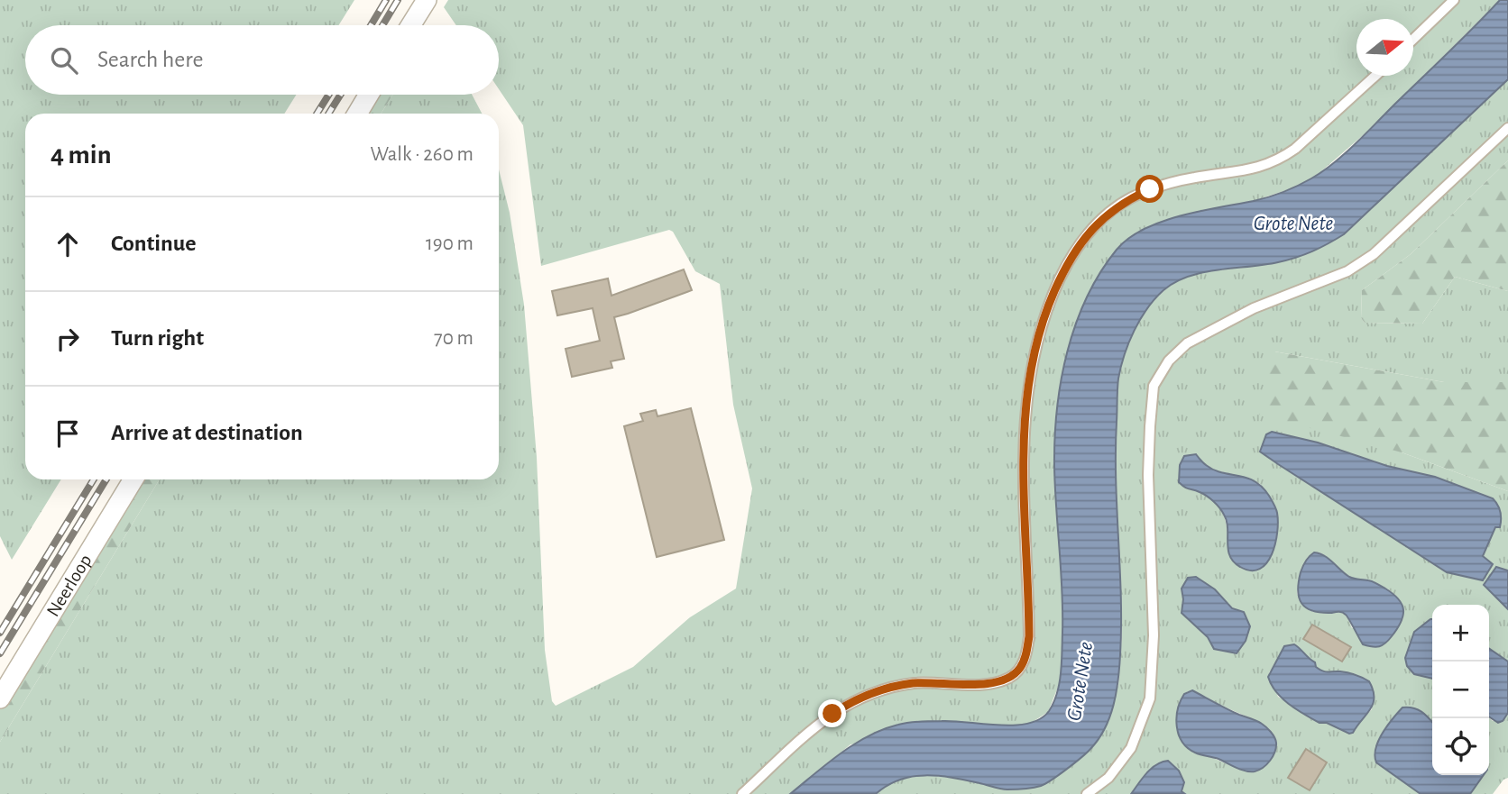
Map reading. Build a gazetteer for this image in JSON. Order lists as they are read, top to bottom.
{
  "streets": {
    "street": ["Neerloop"]
  },
  "water": ["Grote Nete"],
  "north": "right",
  "page": {
    "search": "Search here",
    "heading": ["4 min", "Walk · 260 m"],
    "list": [
      ["Continue", "190 m"],
      ["Turn right", "70 m"],
      "Arrive at destination"
    ],
    "map_buttons": ["+", "−"]
  }
}
